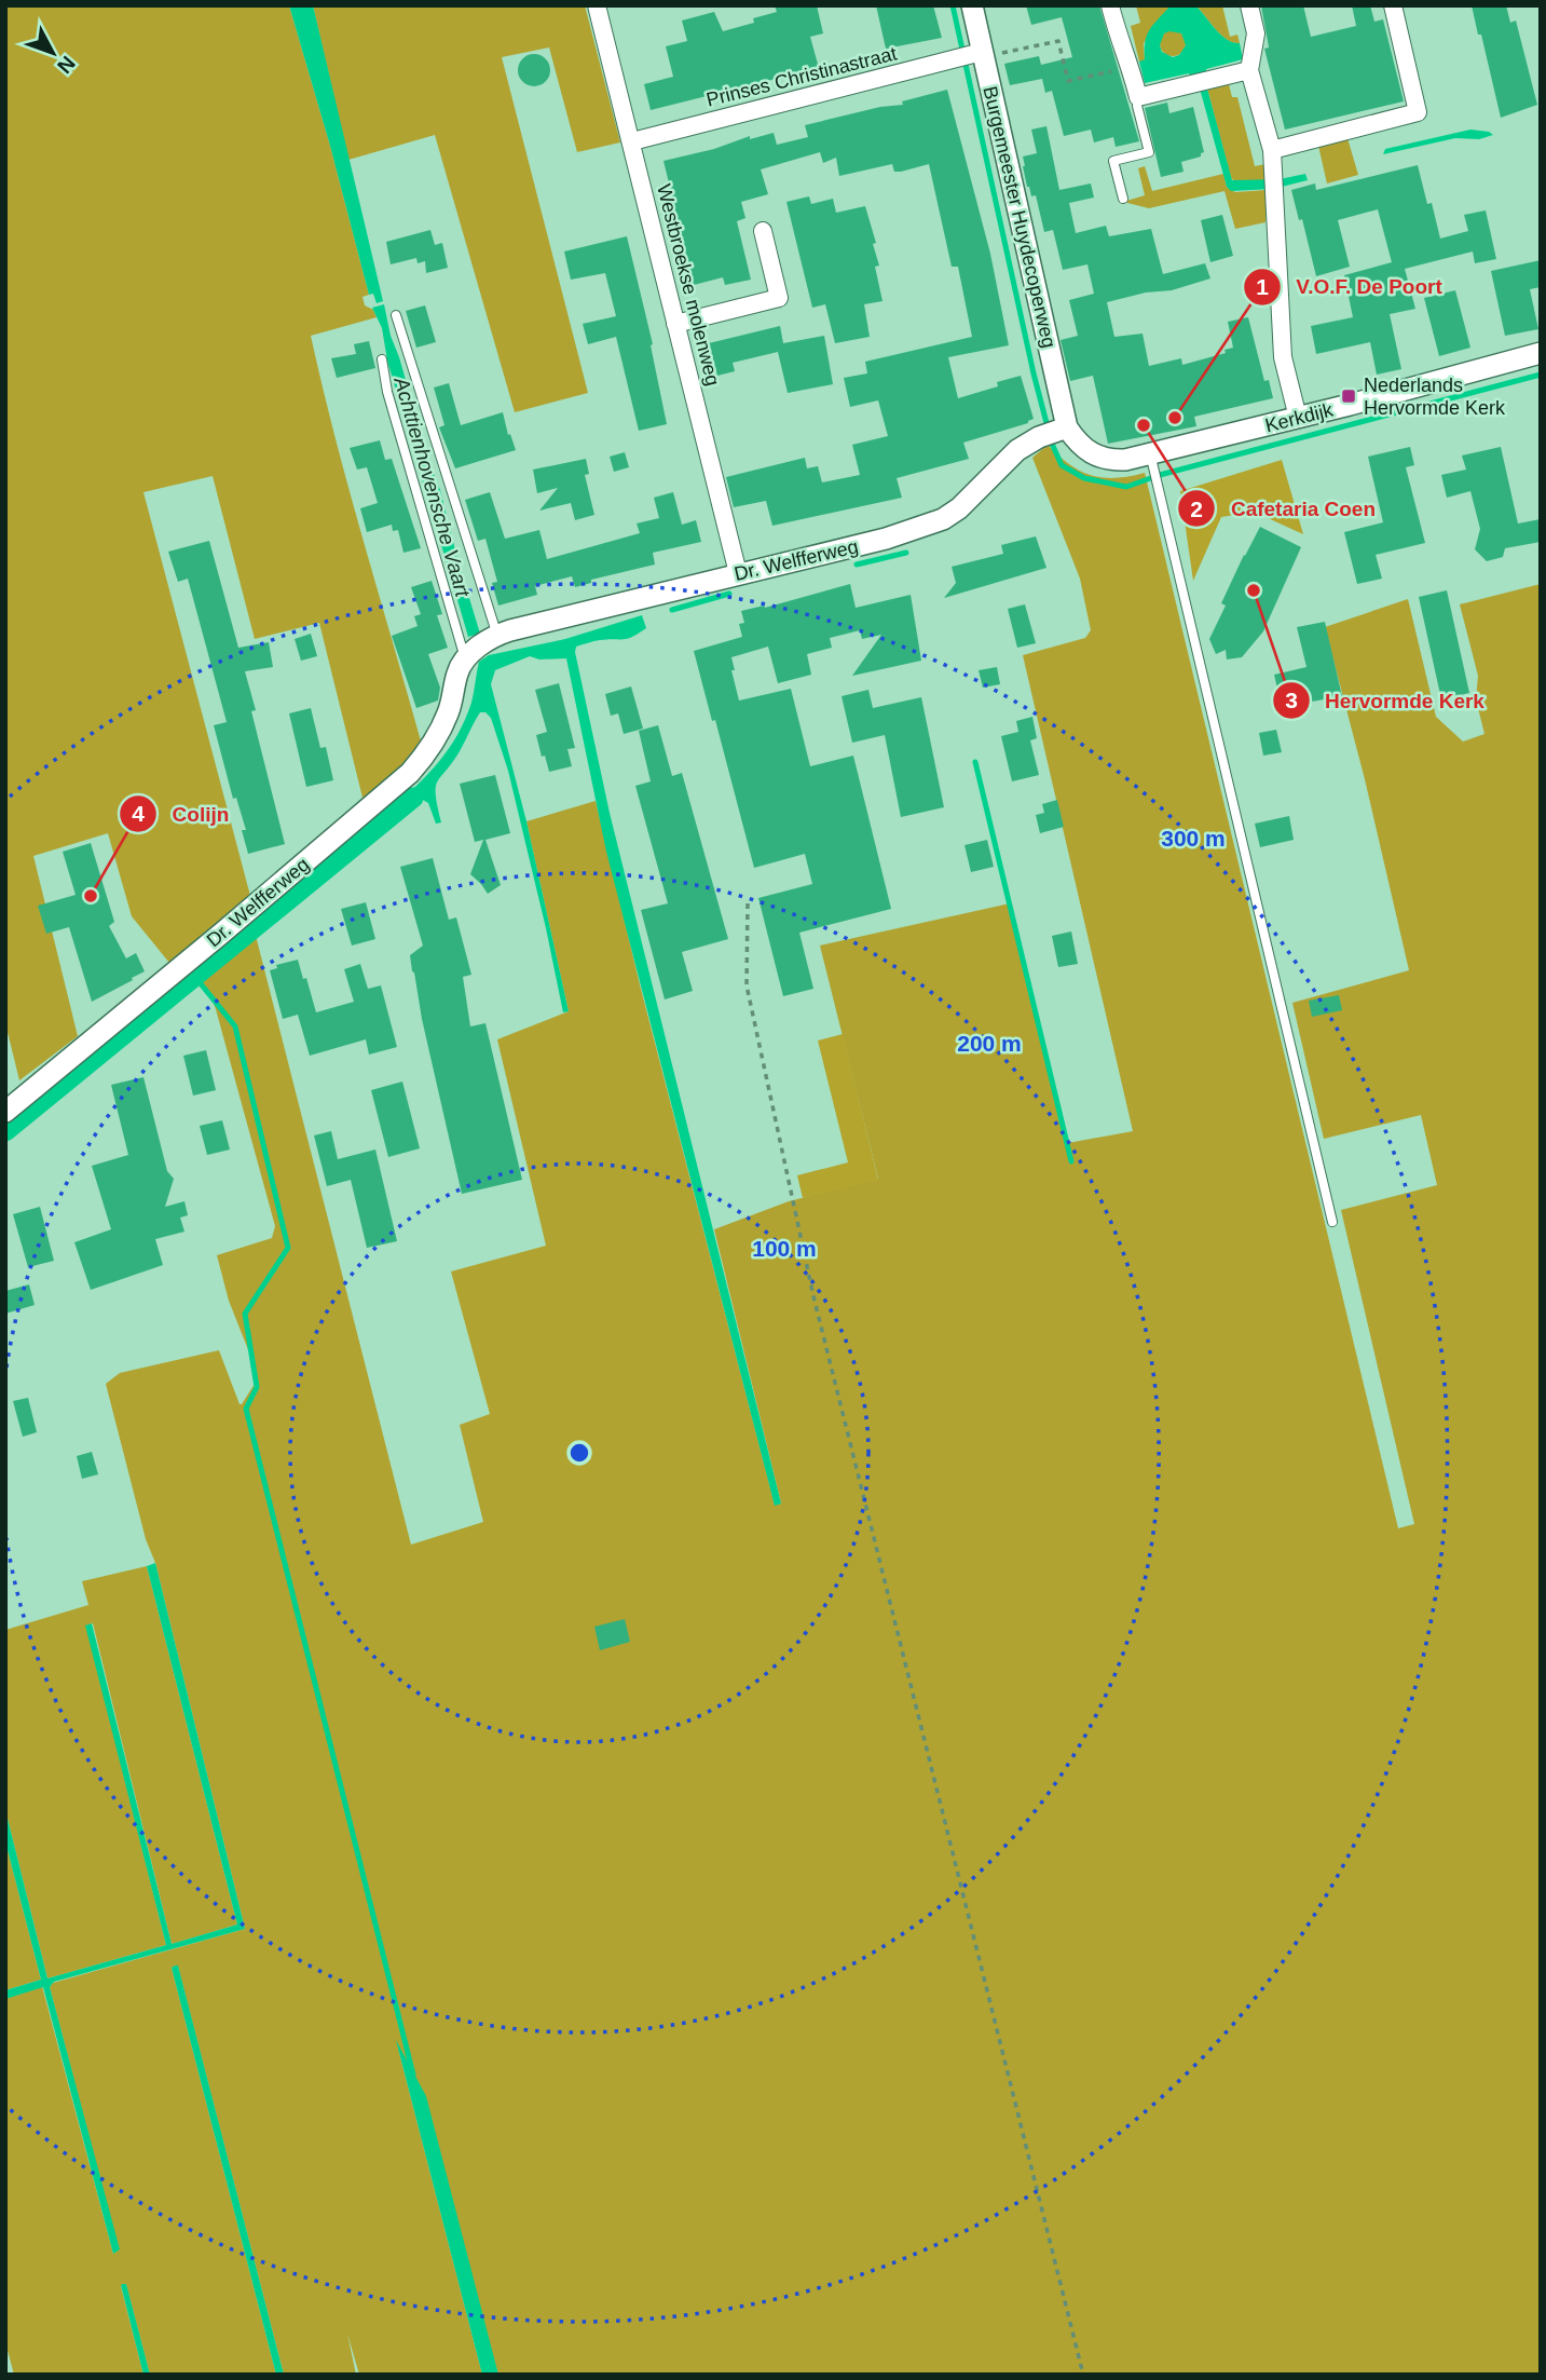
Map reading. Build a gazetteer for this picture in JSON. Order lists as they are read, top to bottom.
{
  "streets": {
    "street": [
      "Prinses Christinastraat",
      "Burgemeester Huydecoperweg",
      "Westbroekse molenweg",
      "Kerkdijk",
      "Dr. Welfferweg"
    ]
  },
  "crossings": [
    ["Prinses Christinastraat", "Burgemeester Huydecoperweg"],
    ["Prinses Christinastraat", "Westbroekse molenweg"],
    ["Burgemeester Huydecoperweg", "Kerkdijk"],
    ["Burgemeester Huydecoperweg", "Dr. Welfferweg"],
    ["Westbroekse molenweg", "Dr. Welfferweg"],
    ["Kerkdijk", "Dr. Welfferweg"]
  ],
  "water": ["Achttienhovensche Vaart"],
  "places": {
    "transit": ["Nederlands Hervormde Kerk"],
    "other": [
      "V.O.F. De Poort",
      "Cafetaria Coen",
      "Hervormde Kerk",
      "Colijn"
    ]
  },
  "north": "bottom right",
  "rings": ["300 m", "200 m", "100 m"]
}
